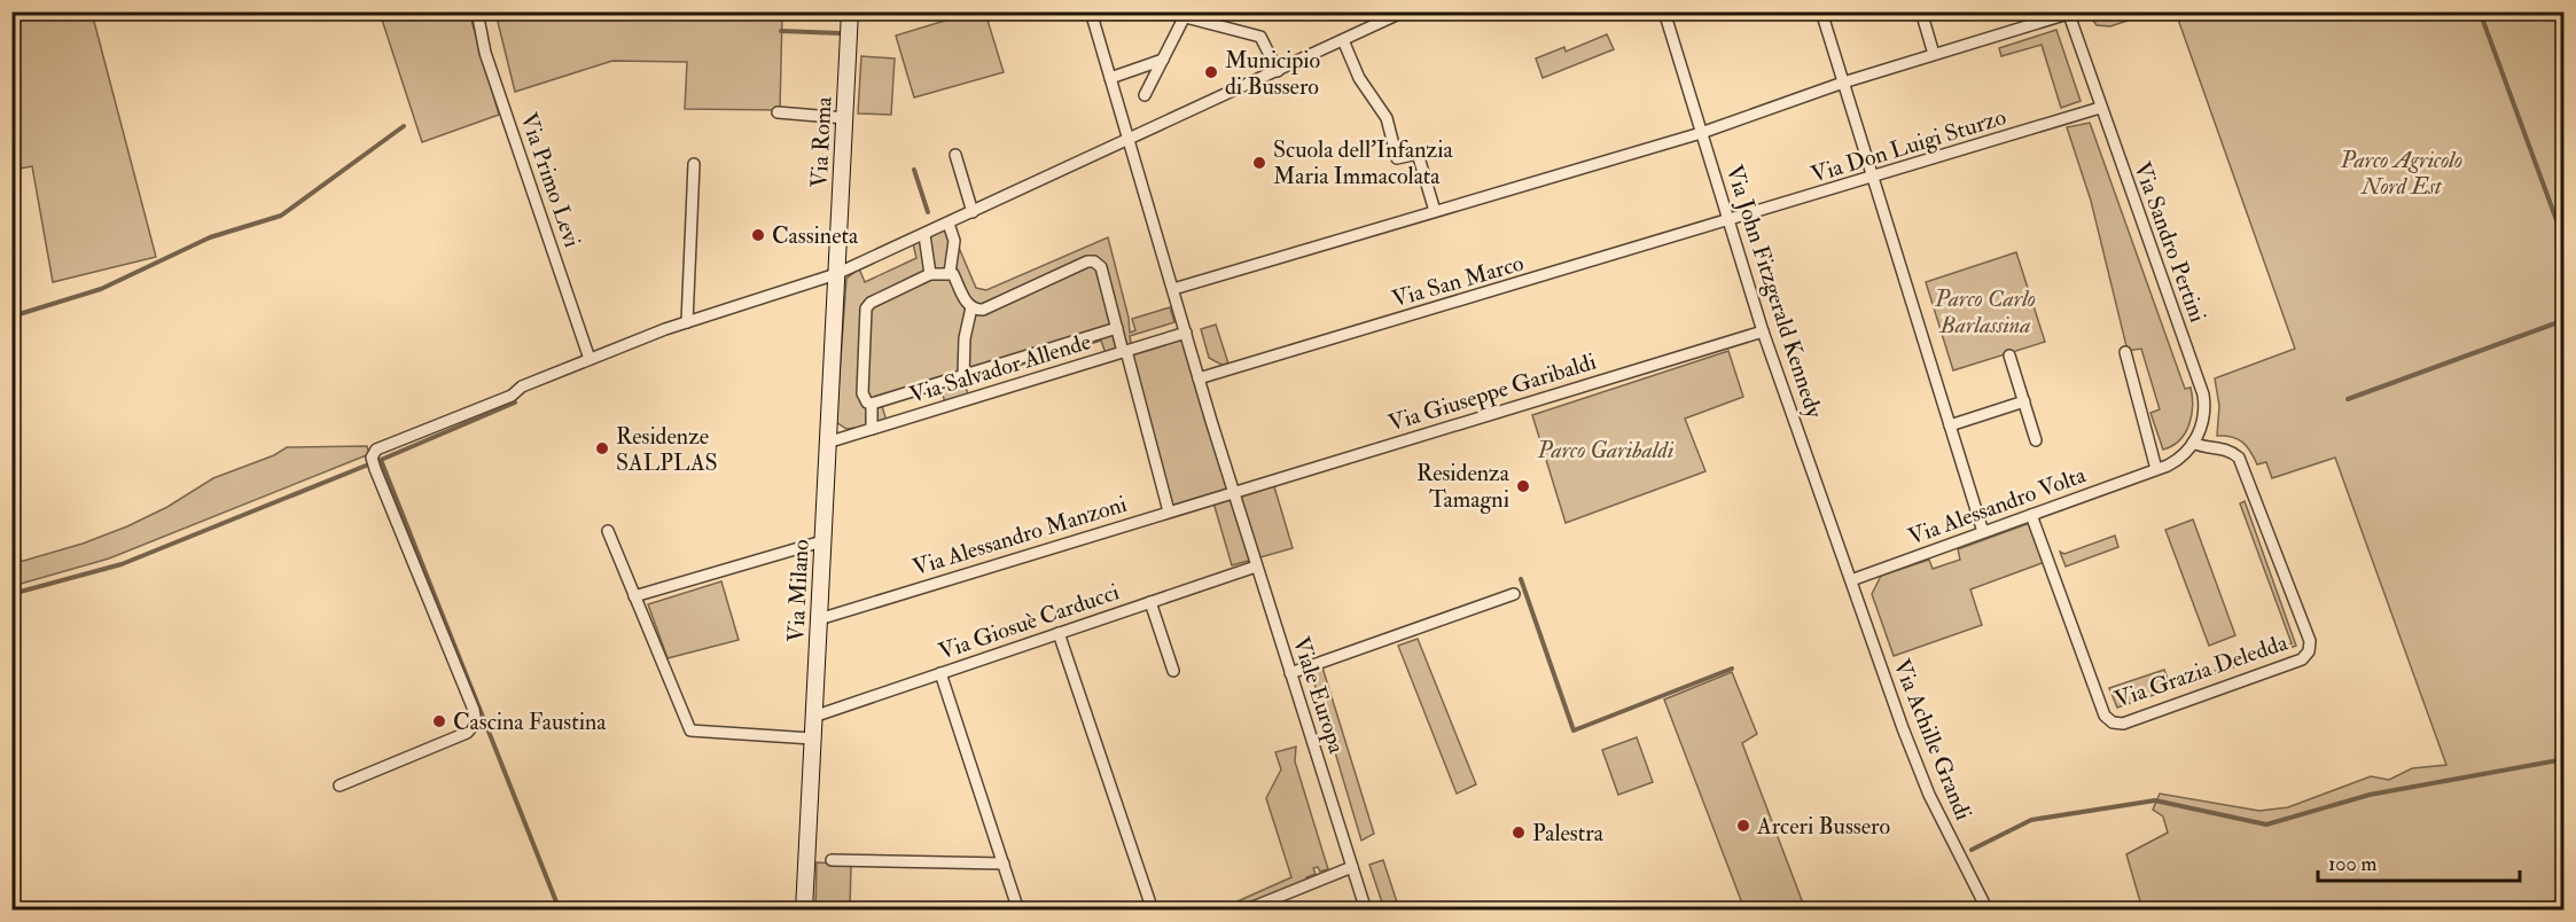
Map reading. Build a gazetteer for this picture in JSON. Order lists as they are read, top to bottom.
{
  "streets": {
    "street": [
      "Via Roma",
      "Via Don Luigi Sturzo",
      "Via Primo Levi",
      "Via Sandro Pertini",
      "Via San Marco",
      "Via John Fitzgerald Kennedy",
      "Via Salvador Allende",
      "Via Giuseppe Garibaldi",
      "Via Alessandro Volta",
      "Via Alessandro Manzoni",
      "Via Milano",
      "Via Giosuè Carducci",
      "Via Grazia Deledda",
      "Viale Europa",
      "Via Achille Grandi"
    ]
  },
  "crossings": [
    ["Via Roma", "Via Milano"],
    ["Via Don Luigi Sturzo", "Via Sandro Pertini"],
    ["Via Don Luigi Sturzo", "Via San Marco"],
    ["Via Don Luigi Sturzo", "Via John Fitzgerald Kennedy"],
    ["Via Sandro Pertini", "Via Grazia Deledda"],
    ["Via San Marco", "Via John Fitzgerald Kennedy"],
    ["Via San Marco", "Viale Europa"],
    ["Via John Fitzgerald Kennedy", "Via Giuseppe Garibaldi"],
    ["Via John Fitzgerald Kennedy", "Via Alessandro Volta"],
    ["Via John Fitzgerald Kennedy", "Via Achille Grandi"],
    ["Via Salvador Allende", "Via Milano"],
    ["Via Salvador Allende", "Viale Europa"],
    ["Via Giuseppe Garibaldi", "Via Alessandro Manzoni"],
    ["Via Giuseppe Garibaldi", "Viale Europa"],
    ["Via Alessandro Volta", "Via Grazia Deledda"],
    ["Via Alessandro Volta", "Via Achille Grandi"],
    ["Via Alessandro Manzoni", "Via Milano"],
    ["Via Alessandro Manzoni", "Viale Europa"],
    ["Via Milano", "Via Giosuè Carducci"],
    ["Via Giosuè Carducci", "Viale Europa"]
  ],
  "parks": ["Parco Agricolo Nord Est", "Parco Carlo Barlassina", "Parco Garibaldi"],
  "places": [
    "Municipio di Bussero",
    "Scuola dell'Infanzia Maria Immacolata",
    "Cassineta",
    "Residenze SALPLAS",
    "Residenza Tamagni",
    "Cascina Faustina",
    "Arceri Bussero",
    "Palestra"
  ],
  "scale_bar": "100 m"
}
